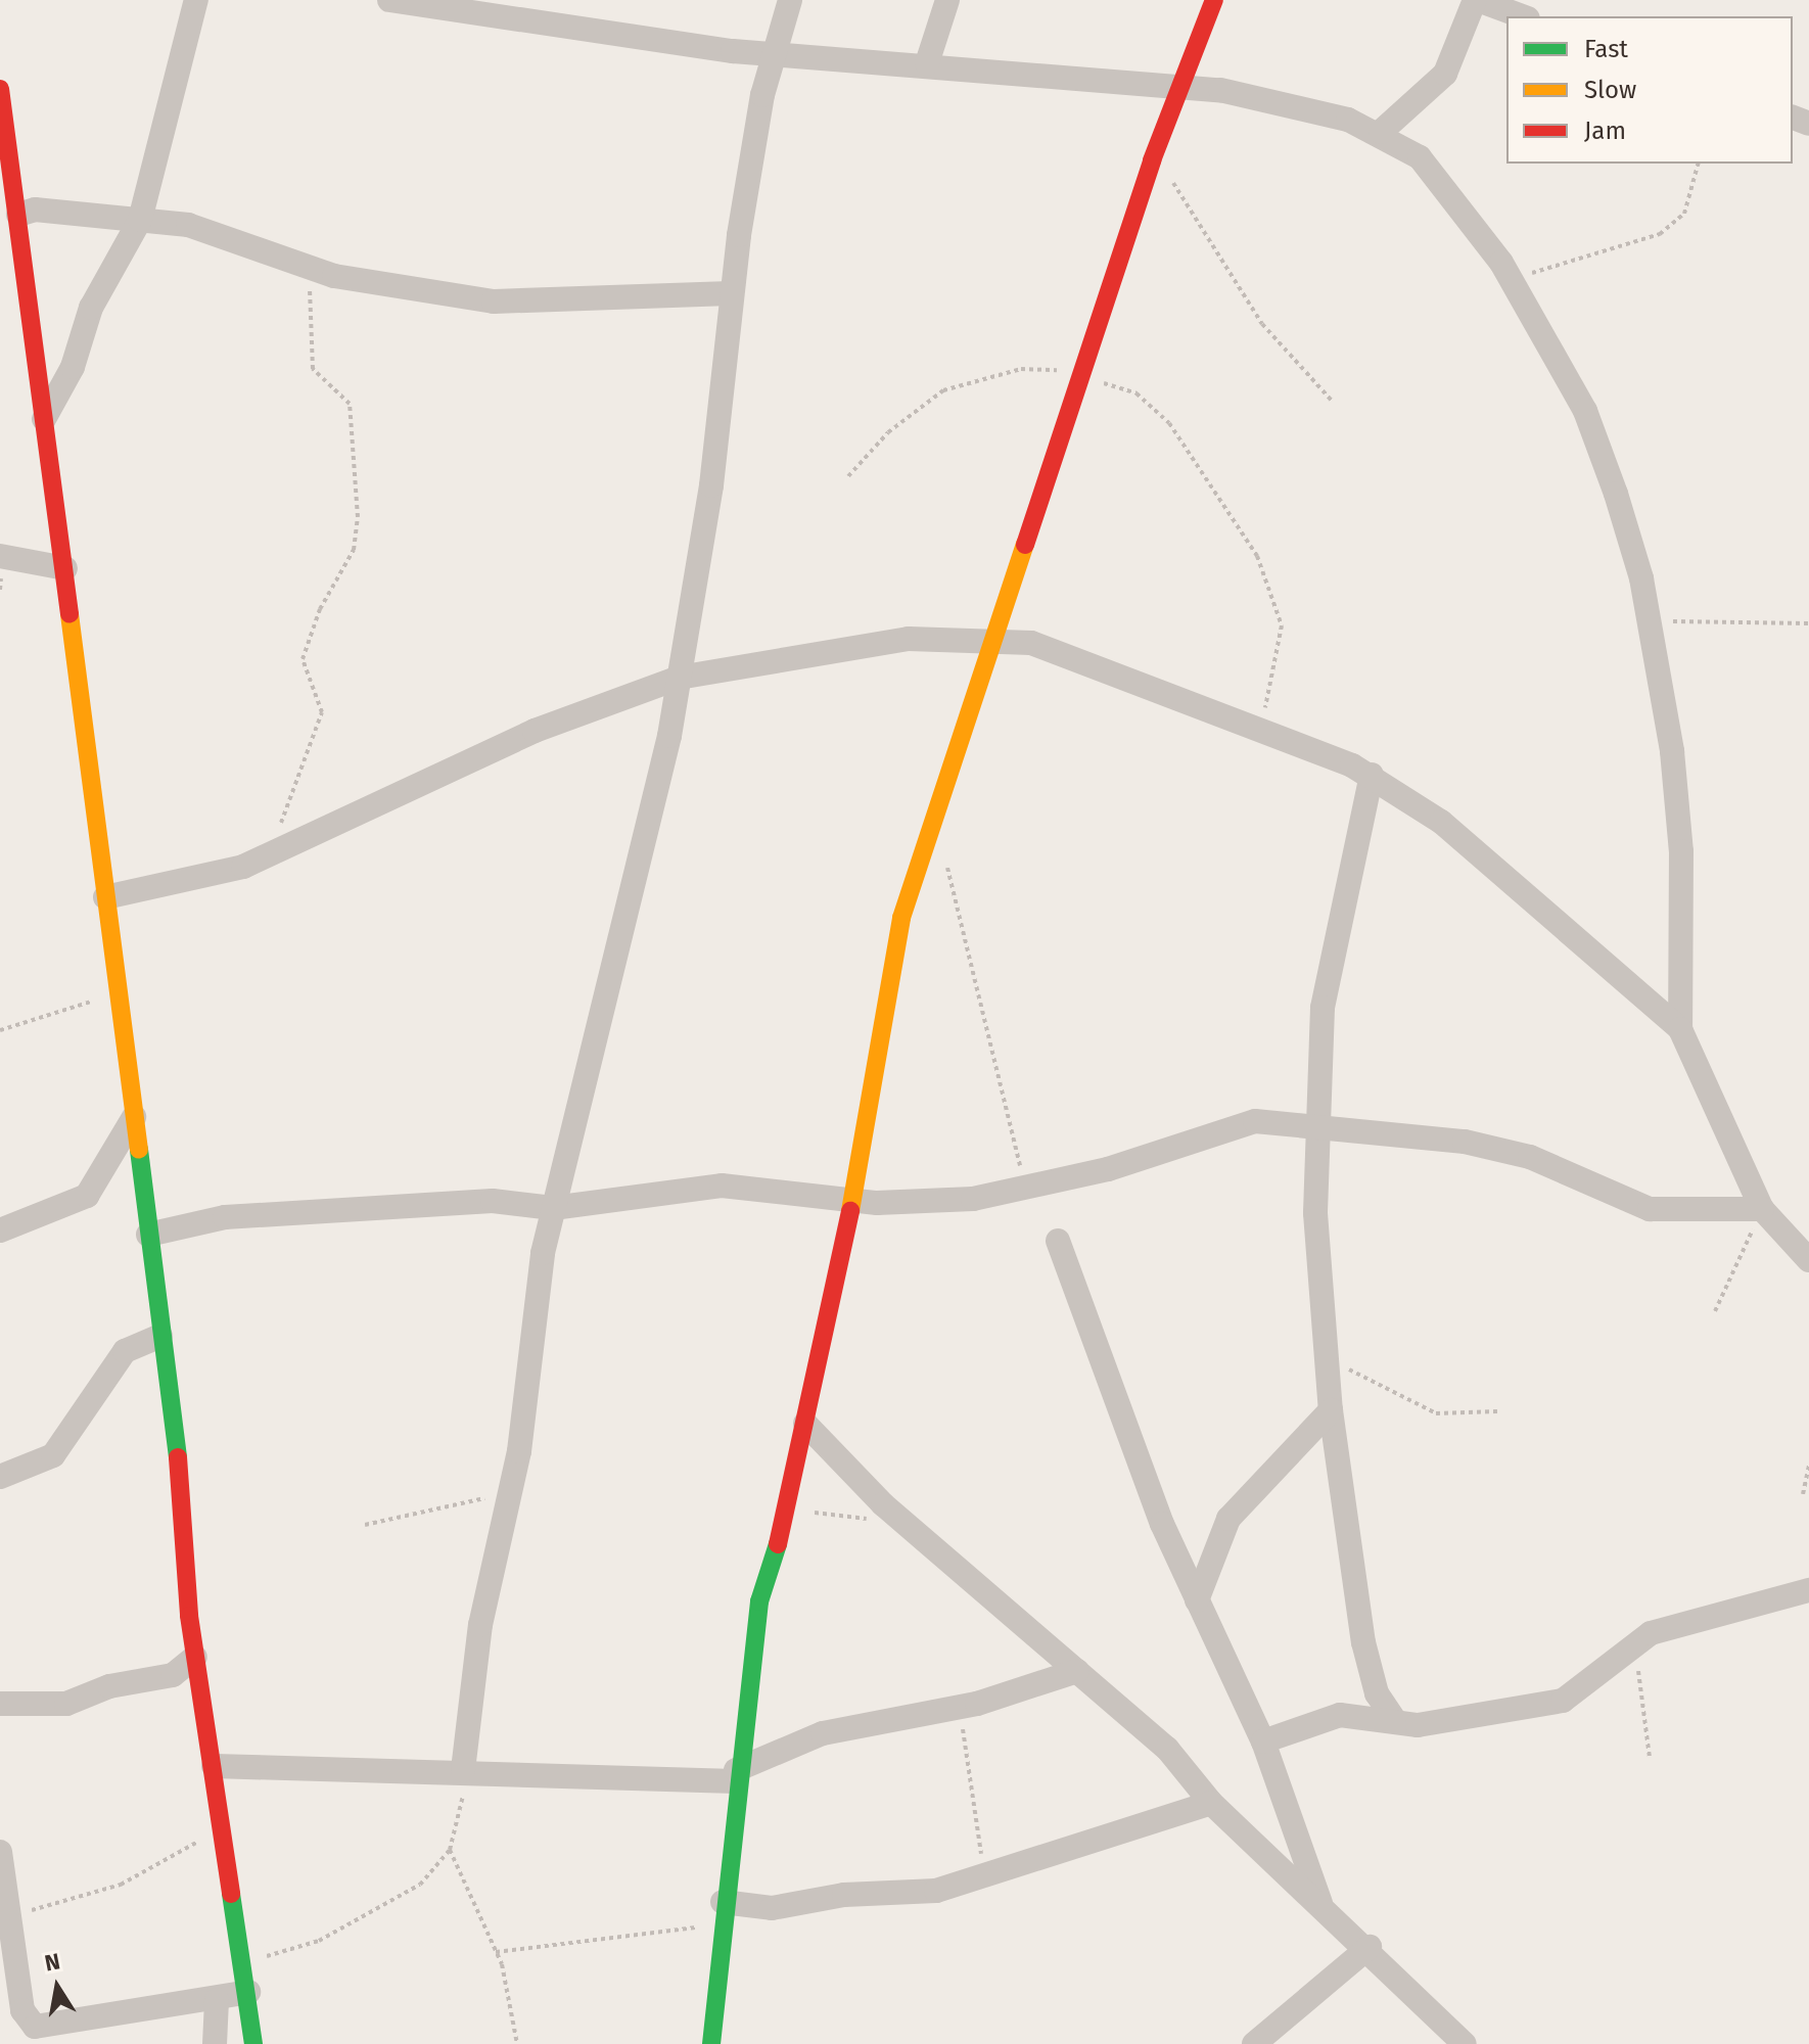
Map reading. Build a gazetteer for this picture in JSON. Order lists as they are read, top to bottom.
{
  "legend": ["Fast", "Slow", "Jam"],
  "north": "top"
}
